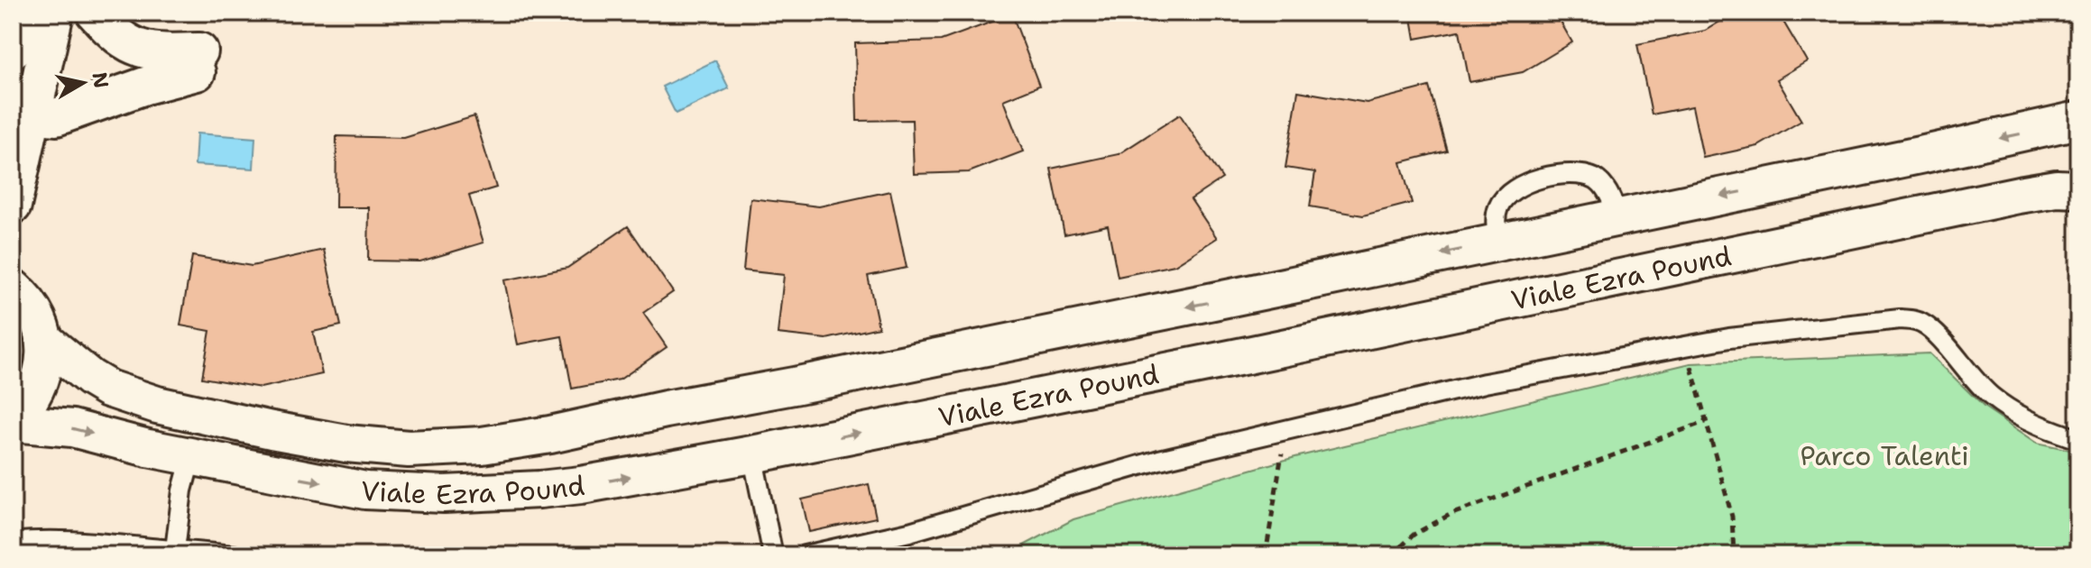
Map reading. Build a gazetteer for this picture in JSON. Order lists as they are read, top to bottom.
{
  "streets": {
    "street": ["Viale Ezra Pound"]
  },
  "parks": ["Parco Talenti"],
  "north": "right"
}
